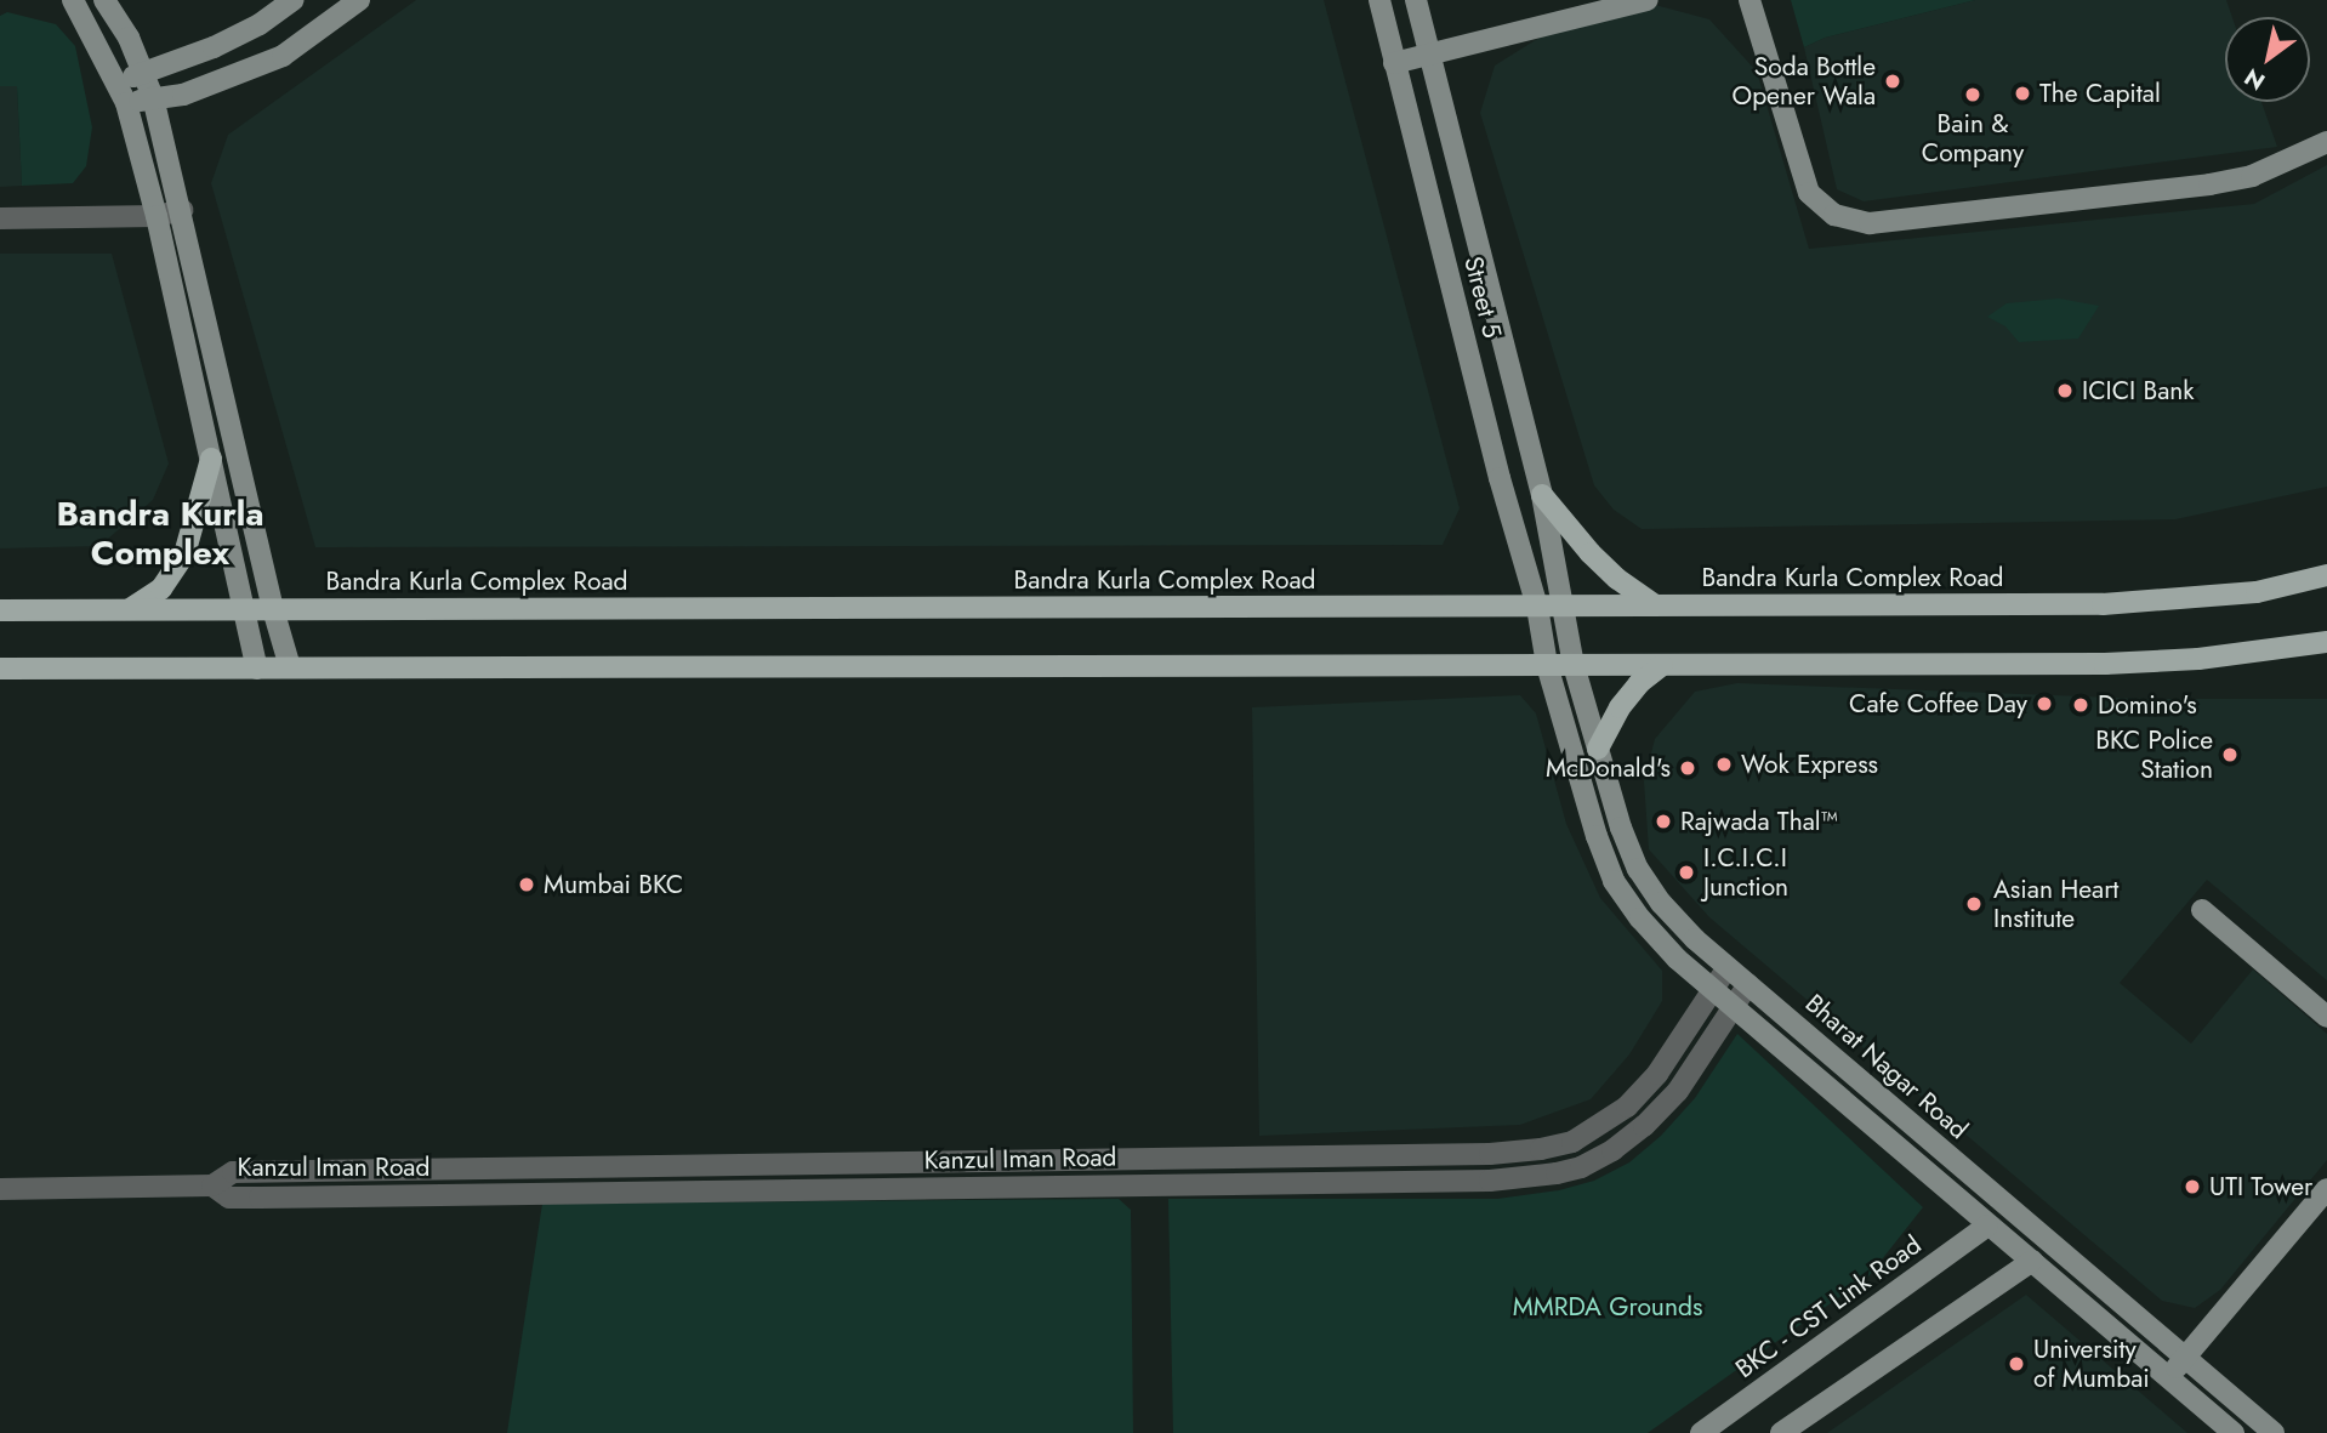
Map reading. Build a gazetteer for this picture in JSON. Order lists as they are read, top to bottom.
{
  "streets": {
    "main road": ["Bandra Kurla Complex Road"],
    "street": [
      "Street 5",
      "Bharat Nagar Road",
      "Kanzul Iman Road",
      "BKC - CST Link Road"
    ]
  },
  "crossings": [
    ["Street 5", "Bandra Kurla Complex Road"],
    ["Street 5", "Bharat Nagar Road"],
    ["Bharat Nagar Road", "Kanzul Iman Road"]
  ],
  "districts": ["Bandra Kurla Complex"],
  "parks": ["MMRDA Grounds"],
  "places": [
    "Soda Bottle Opener Wala",
    "The Capital",
    "Bain & Company",
    "ICICI Bank",
    "Cafe Coffee Day",
    "Domino's",
    "BKC Police Station",
    "Wok Express",
    "McDonald's",
    "Rajwada Thal™",
    "I.C.I.C.I Junction",
    "Mumbai BKC",
    "Asian Heart Institute",
    "UTI Tower",
    "University of Mumbai"
  ],
  "north": "bottom left"
}
